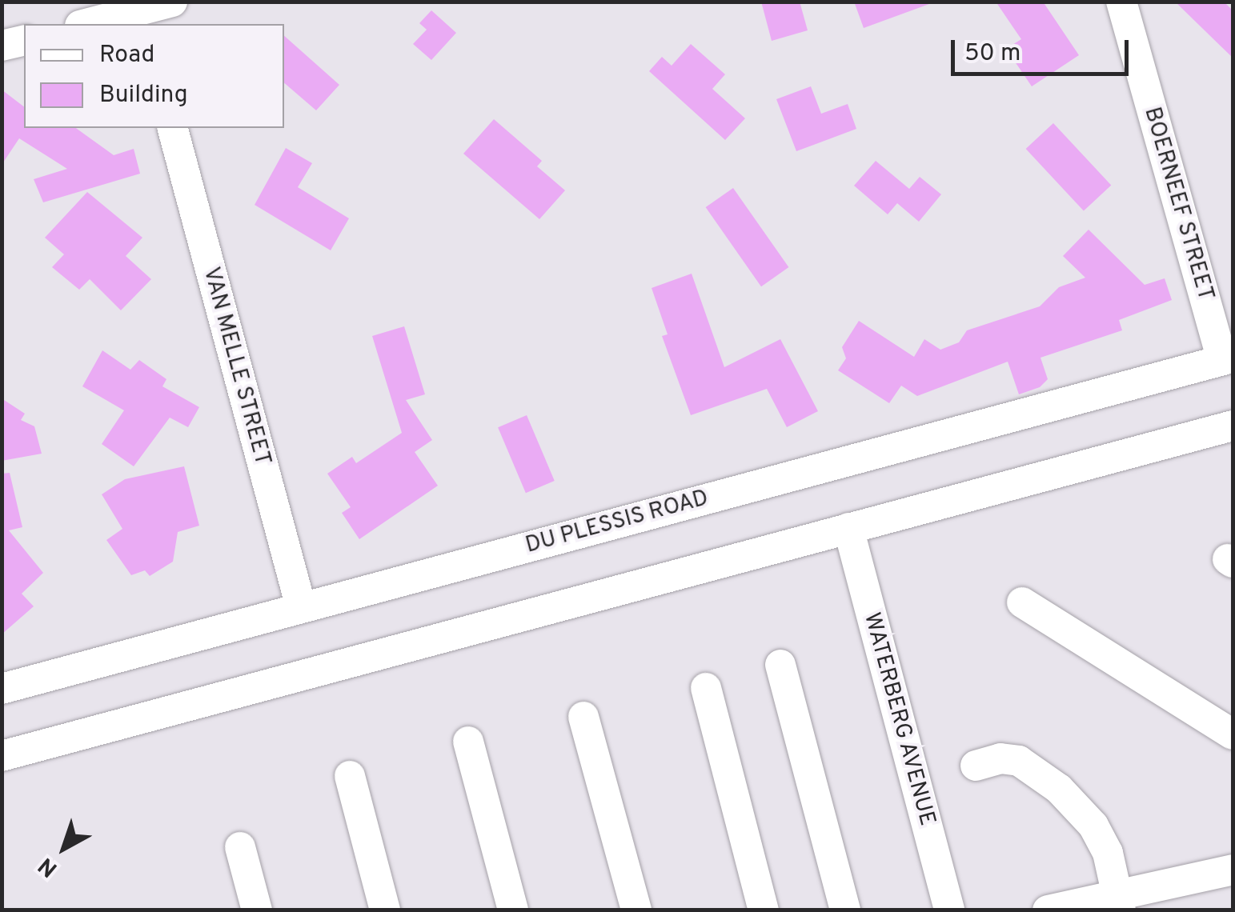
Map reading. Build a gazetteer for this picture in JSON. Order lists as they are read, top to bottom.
{
  "streets": {
    "street": [
      "BOERNEEF STREET",
      "VAN MELLE STREET",
      "DU PLESSIS ROAD",
      "WATERBERG AVENUE"
    ]
  },
  "crossings": [
    ["BOERNEEF STREET", "DU PLESSIS ROAD"],
    ["VAN MELLE STREET", "DU PLESSIS ROAD"]
  ],
  "legend": ["Road", "Building"],
  "scale_bar": "50 m",
  "north": "bottom left"
}
